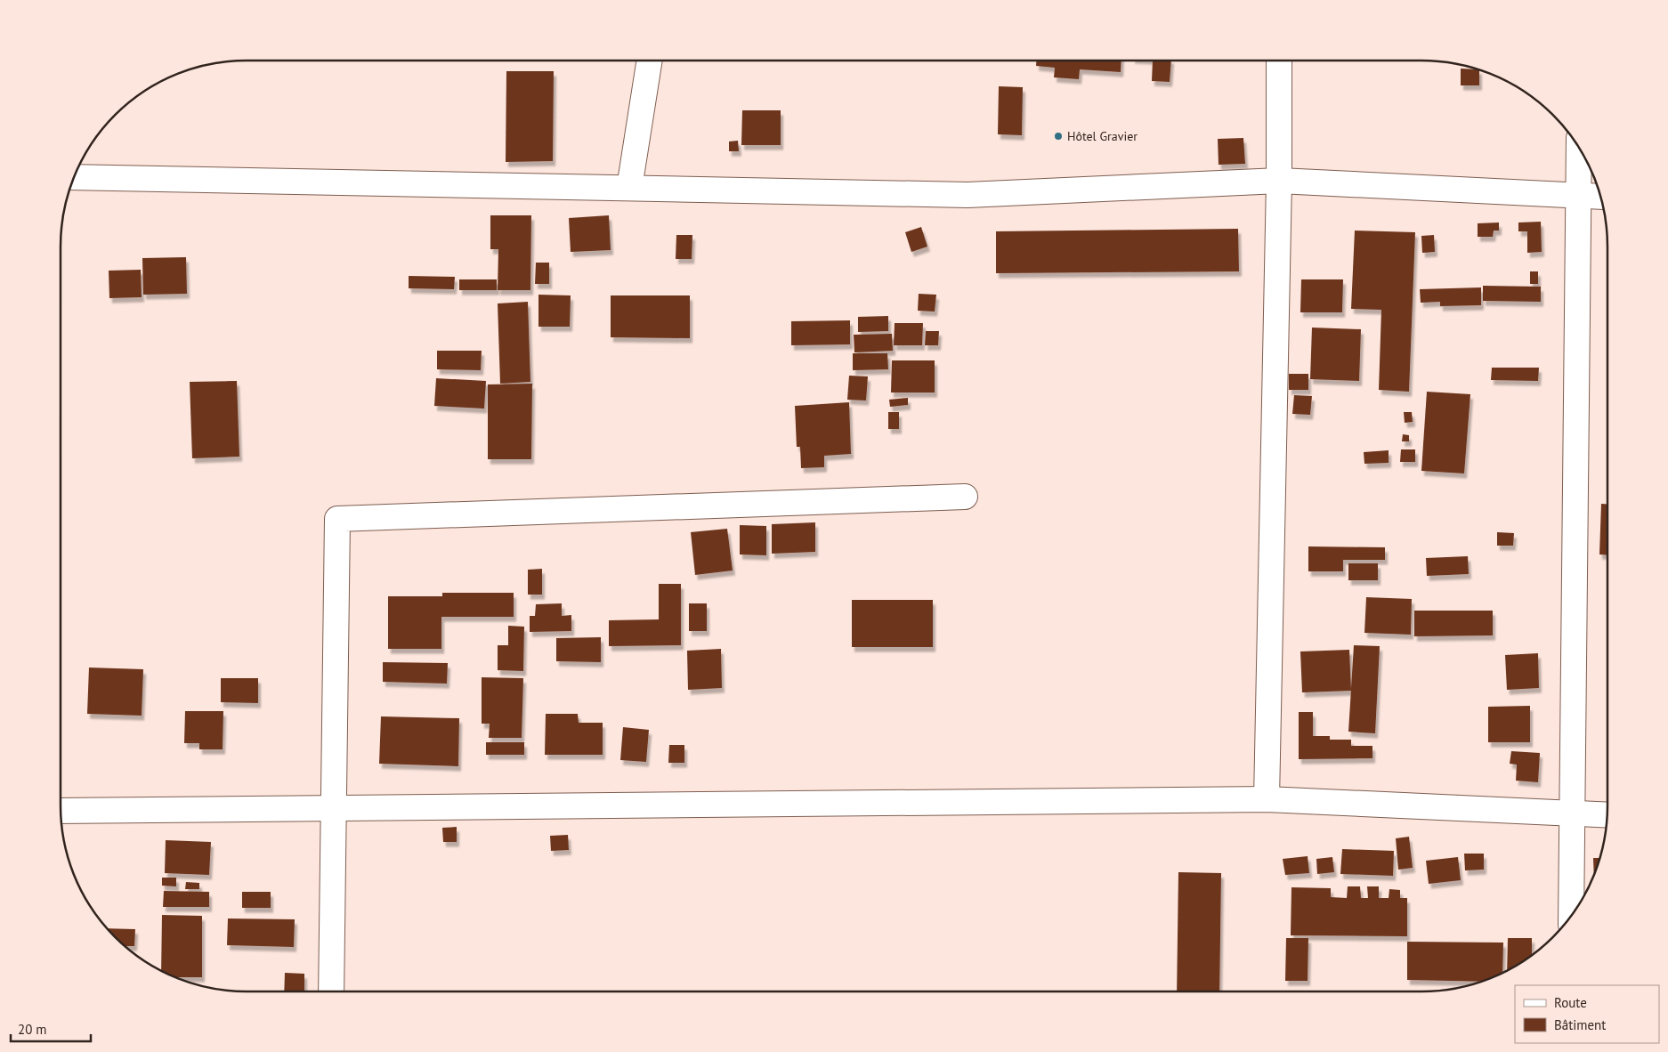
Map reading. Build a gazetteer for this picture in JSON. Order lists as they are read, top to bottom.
{
  "places": ["Hôtel Gravier"],
  "legend": ["Route", "Bâtiment"],
  "scale_bar": "20 m"
}
